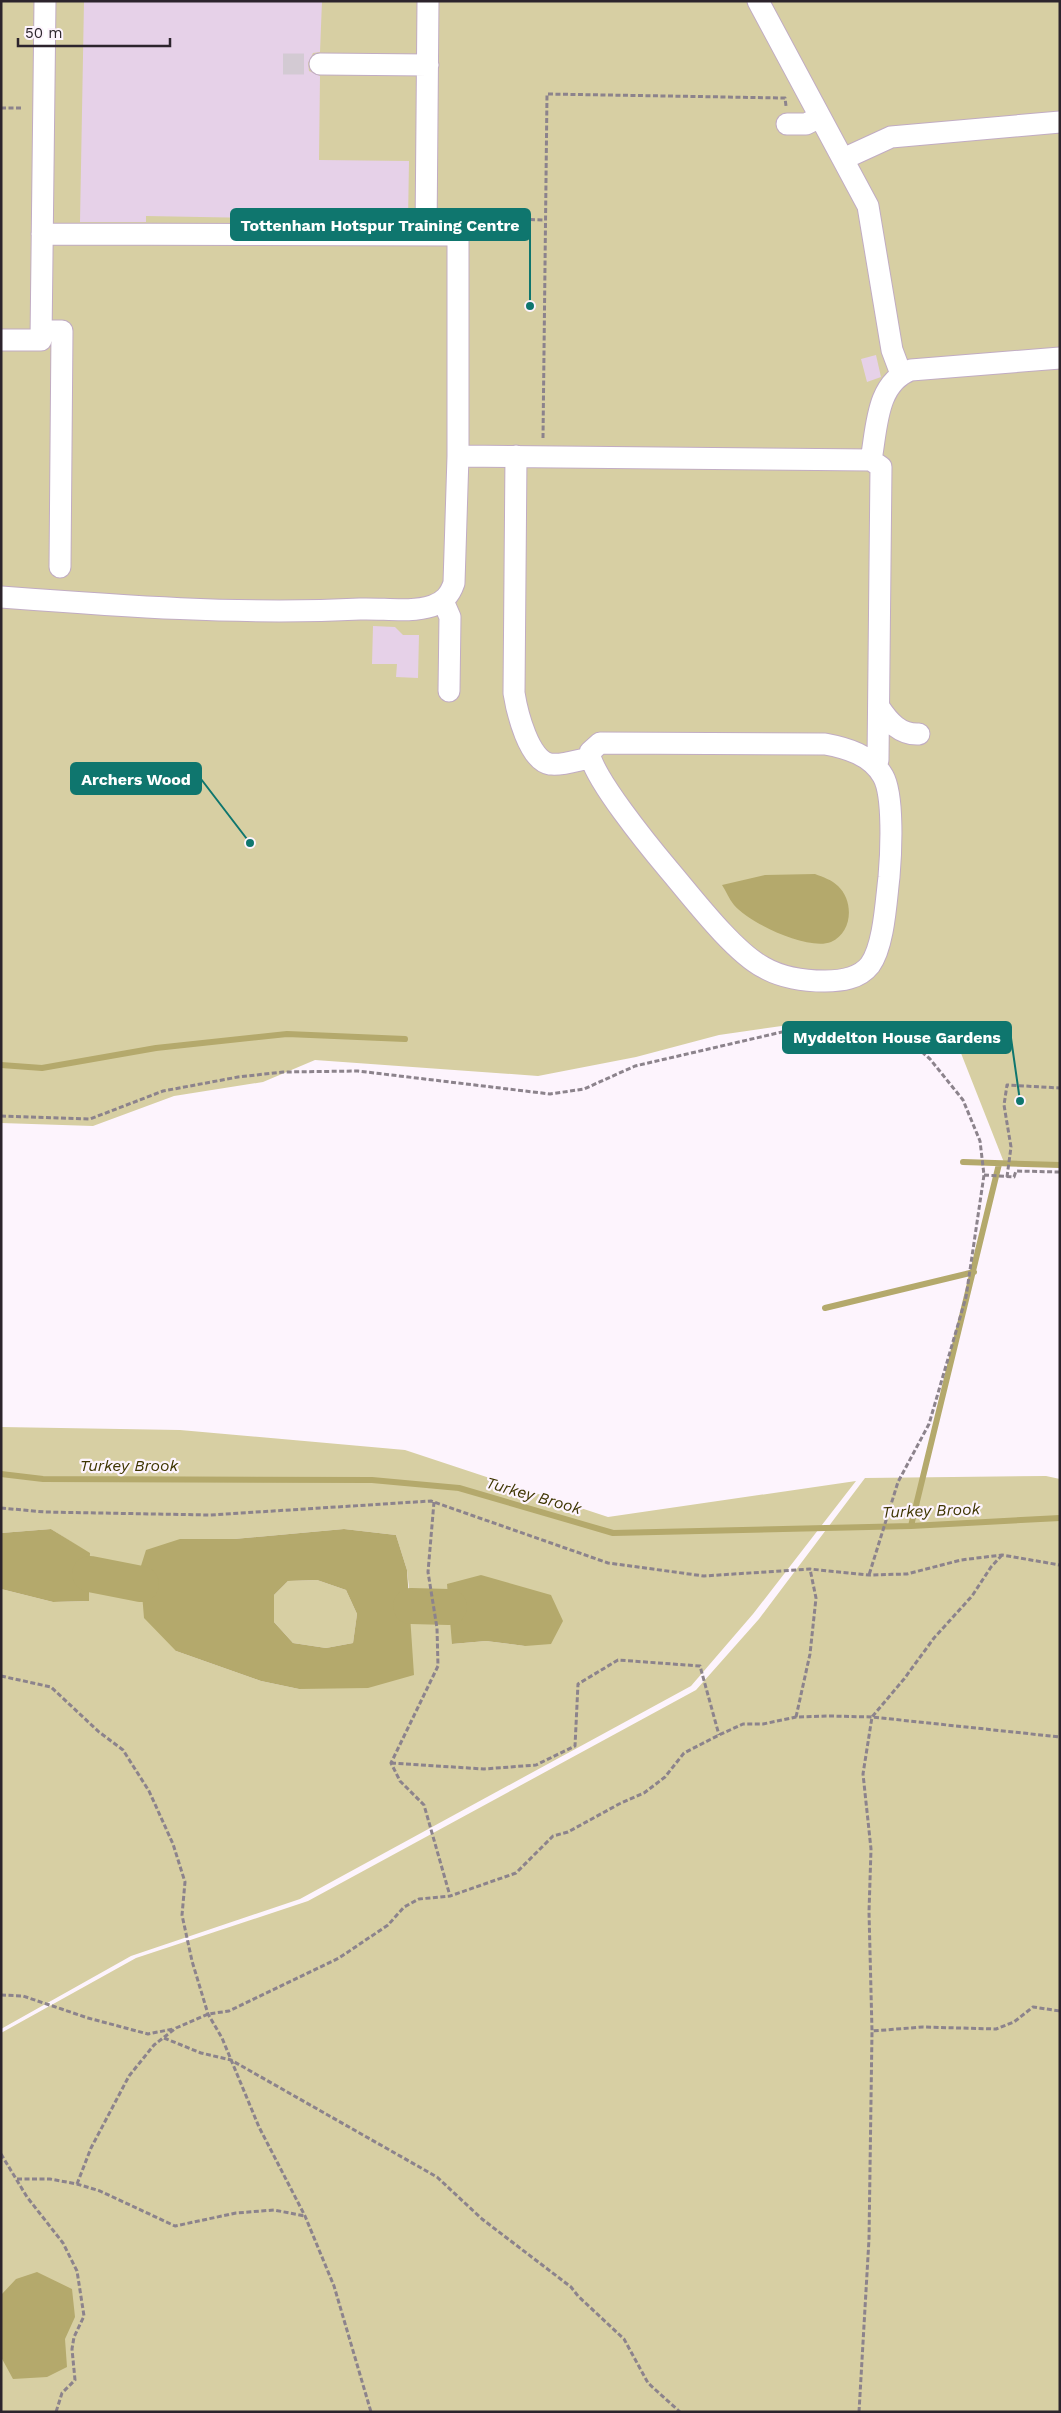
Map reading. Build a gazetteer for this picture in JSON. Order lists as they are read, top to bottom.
{
  "water": ["Turkey Brook"],
  "places": ["Tottenham Hotspur Training Centre", "Archers Wood", "Myddelton House Gardens"],
  "scale_bar": "50 m"
}
